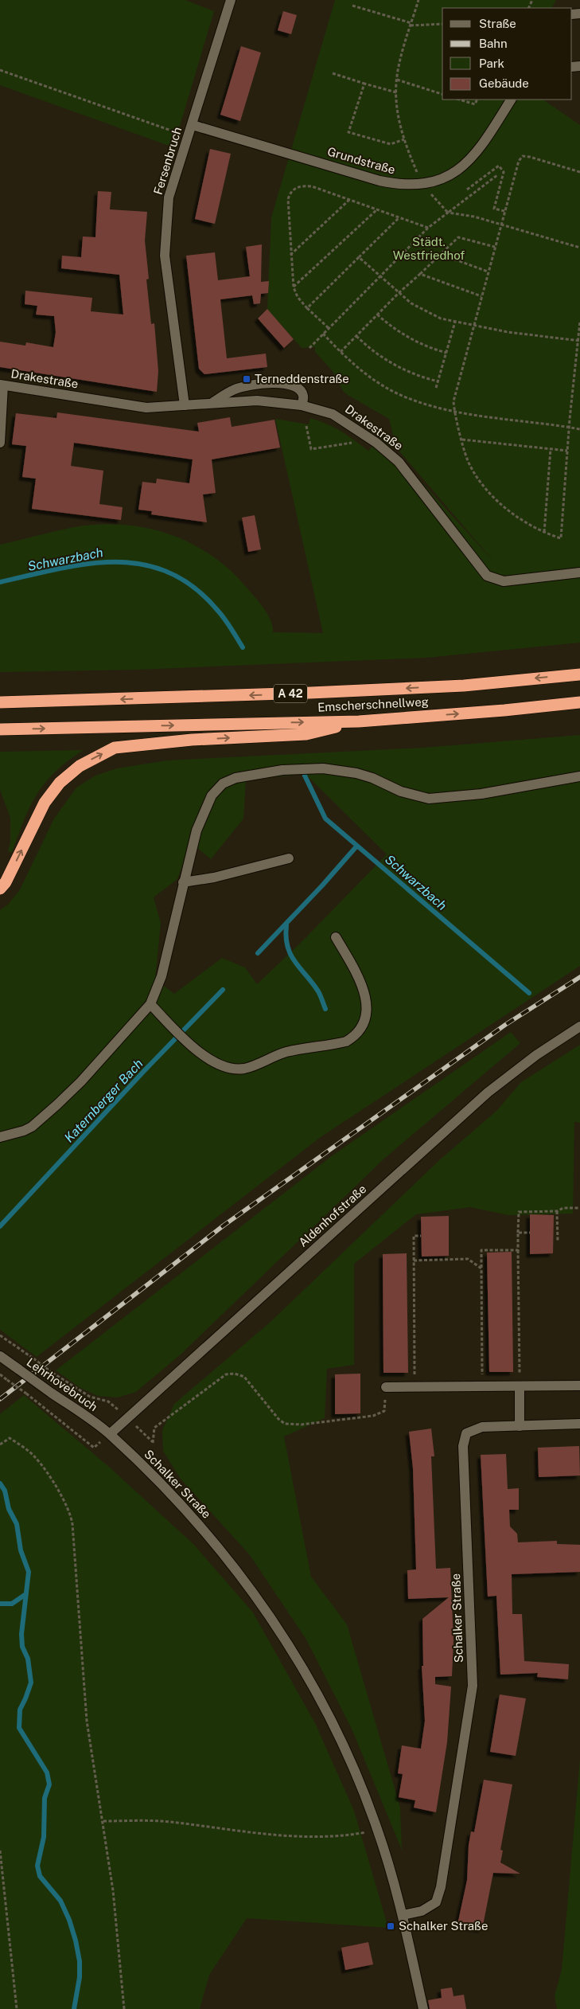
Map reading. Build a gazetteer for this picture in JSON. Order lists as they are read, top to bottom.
{
  "streets": {
    "highway": ["A 42", "Emscherschnellweg"],
    "street": [
      "Fersenbruch",
      "Grundstraße",
      "Drakestraße",
      "Aldenhofstraße",
      "Lehrhovebruch",
      "Schalker Straße"
    ]
  },
  "crossings": [
    ["Fersenbruch", "Grundstraße"],
    ["Fersenbruch", "Drakestraße"],
    ["Aldenhofstraße", "Lehrhovebruch"],
    ["Aldenhofstraße", "Schalker Straße"],
    ["Lehrhovebruch", "Schalker Straße"]
  ],
  "water": ["Schwarzbach", "Katernberger Bach"],
  "parks": ["Städt. Westfriedhof"],
  "places": {
    "transit": ["Terneddenstraße", "Schalker Straße"]
  },
  "legend": [
    "Straße",
    "Bahn",
    "Park",
    "Gebäude"
  ]
}
